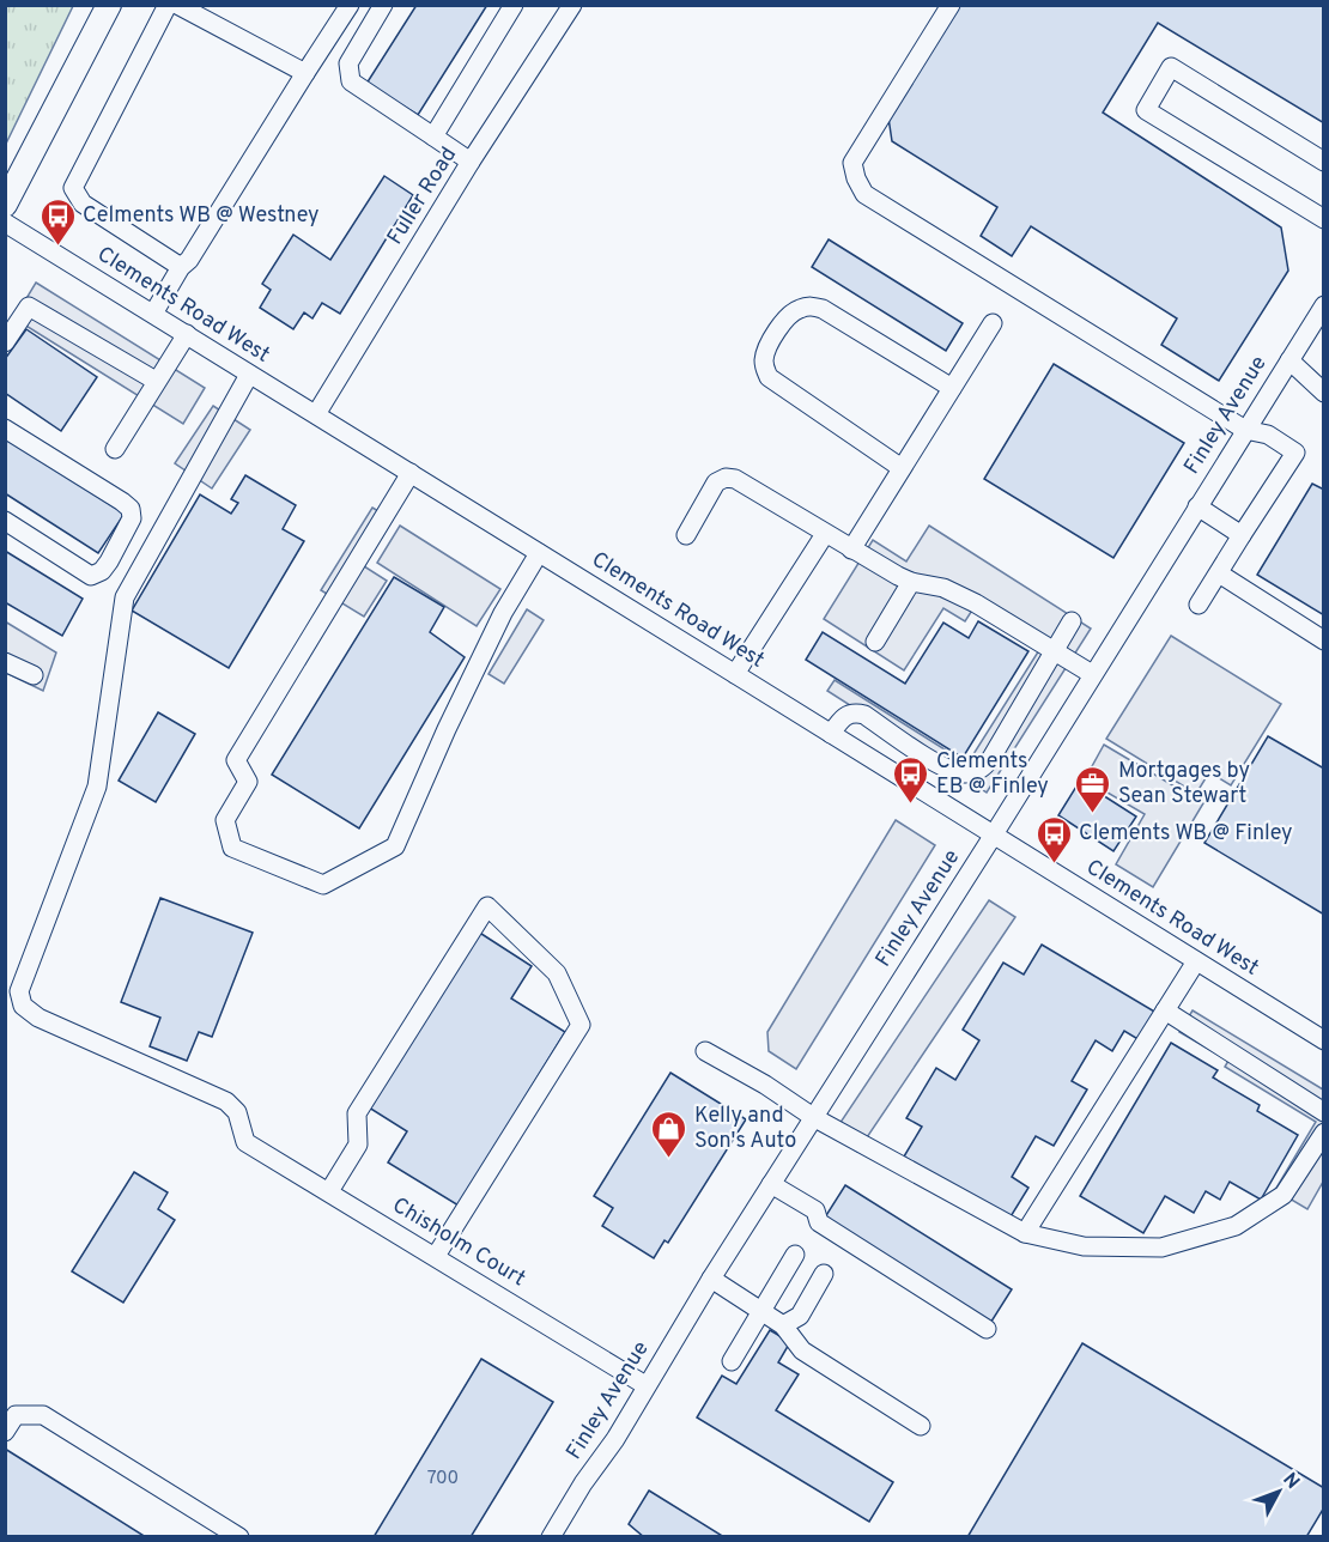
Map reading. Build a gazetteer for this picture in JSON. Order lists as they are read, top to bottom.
{
  "streets": {
    "street": [
      "Fuller Road",
      "Clements Road West",
      "Finley Avenue",
      "Chisholm Court"
    ]
  },
  "crossings": [
    ["Fuller Road", "Clements Road West"],
    ["Clements Road West", "Finley Avenue"],
    ["Clements Road West", "Chisholm Court"],
    ["Finley Avenue", "Chisholm Court"]
  ],
  "places": {
    "bus stop": ["Celments WB @ Westney", "Clements EB @ Finley", "Clements WB @ Finley"],
    "office": ["Mortgages by Sean Stewart"],
    "shop": ["Kelly and Son's Auto"]
  },
  "house_numbers": ["700"],
  "north": "top right"
}
